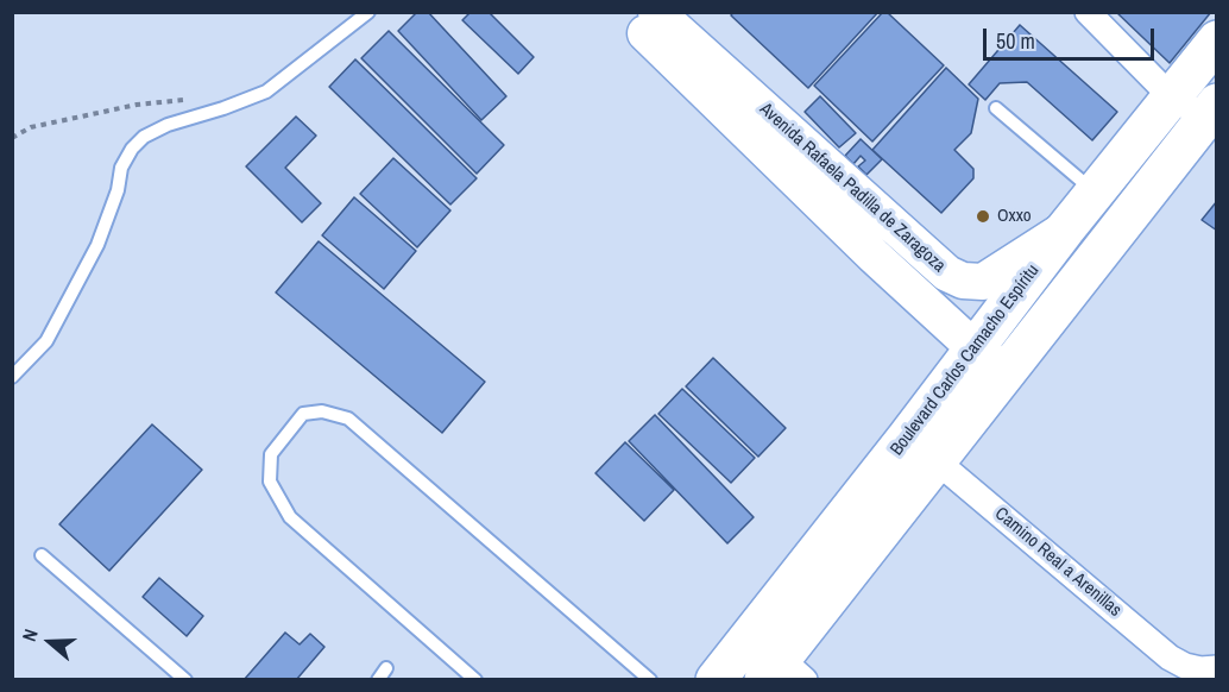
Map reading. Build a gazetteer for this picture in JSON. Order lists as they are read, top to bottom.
{
  "streets": {
    "main road": ["Avenida Rafaela Padilla de Zaragoza", "Boulevard Carlos Camacho Espíritu"],
    "street": ["Camino Real a Arenillas"]
  },
  "crossings": [
    ["Avenida Rafaela Padilla de Zaragoza", "Boulevard Carlos Camacho Espíritu"],
    ["Boulevard Carlos Camacho Espíritu", "Camino Real a Arenillas"]
  ],
  "places": ["Oxxo"],
  "scale_bar": "50 m",
  "north": "left"
}
